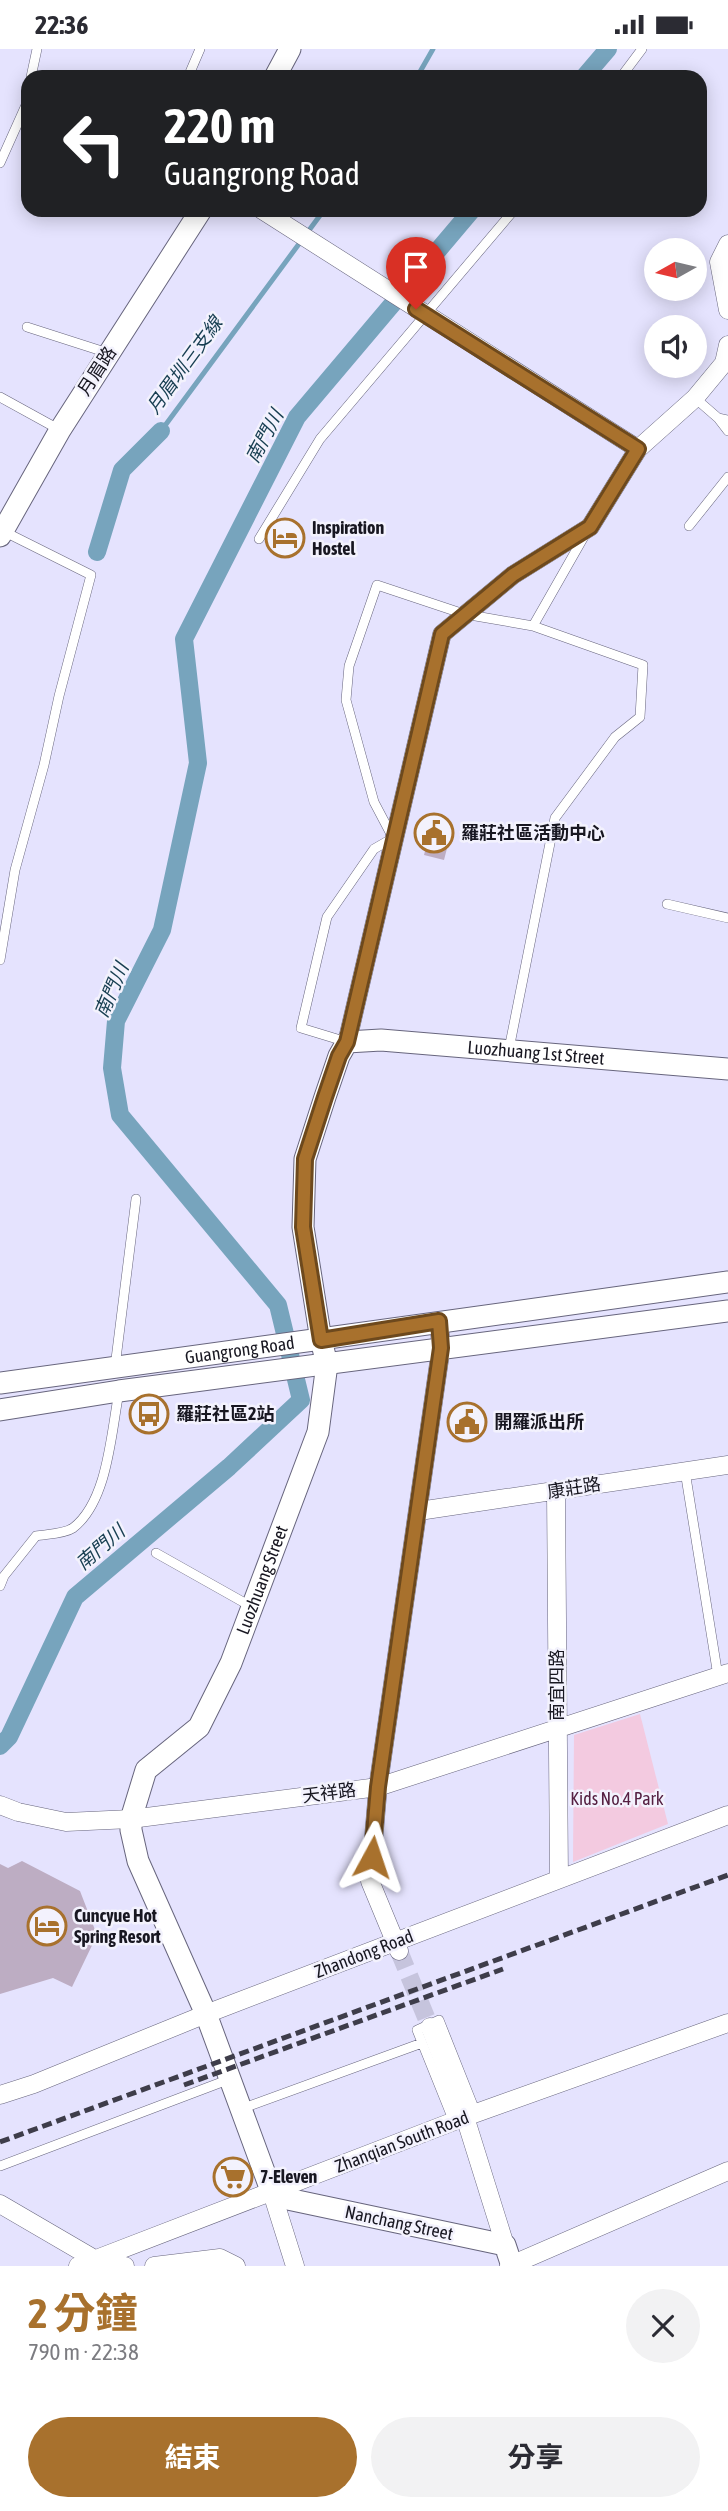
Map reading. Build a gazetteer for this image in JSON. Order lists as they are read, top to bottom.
{
  "streets": {
    "street": [
      "月眉路",
      "Luozhuang 1st Street",
      "Guangrong Road",
      "康莊路",
      "Luozhuang Street",
      "南宜四路",
      "天祥路",
      "Zhandong Road",
      "Zhanqian South Road",
      "Nanchang Street"
    ]
  },
  "crossings": [
    ["Luozhuang 1st Street", "Luozhuang Street"],
    ["Guangrong Road", "Luozhuang Street"],
    ["康莊路", "南宜四路"],
    ["Luozhuang Street", "天祥路"],
    ["Luozhuang Street", "Zhandong Road"],
    ["南宜四路", "天祥路"],
    ["南宜四路", "Zhandong Road"],
    ["Zhanqian South Road", "Nanchang Street"]
  ],
  "water": ["月眉圳三支線", "南門川"],
  "parks": ["Kids No.4 Park"],
  "places": {
    "hotel": ["Inspiration Hostel", "Cuncyue Hot Spring Resort"],
    "public building": ["羅莊社區活動中心", "開羅派出所"],
    "bus stop": ["羅莊社區2站"],
    "supermarket": ["7-Eleven"]
  },
  "north": "left",
  "page": {
    "status": "22:36",
    "turn": ["220 m", "Guangrong Road"],
    "heading": ["2 分鐘", "790 m · 22:38"],
    "buttons": ["結束", "分享"]
  }
}
